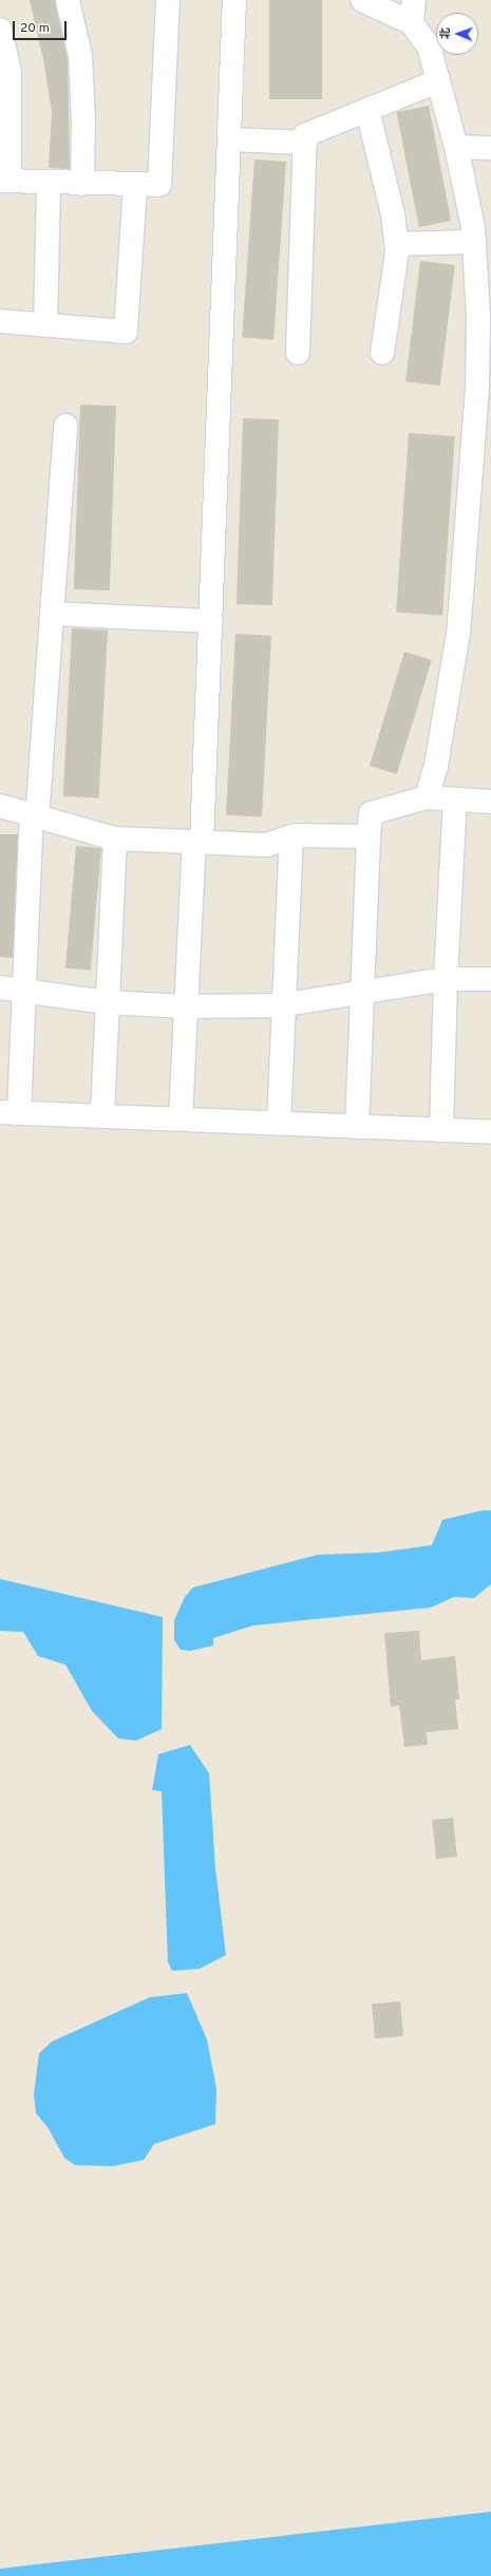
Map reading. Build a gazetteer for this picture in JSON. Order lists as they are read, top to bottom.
{
  "scale_bar": "20 m",
  "north": "left"
}
